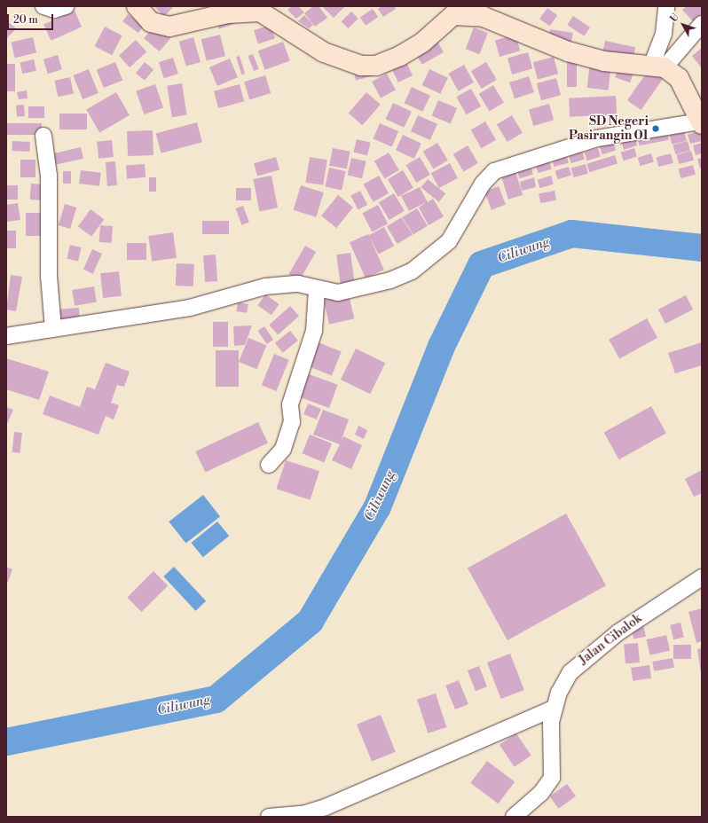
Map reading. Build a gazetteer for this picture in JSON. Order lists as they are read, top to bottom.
{
  "streets": {
    "street": ["Jalan Cibalok"]
  },
  "water": ["Ciliwung"],
  "places": ["SD Negeri Pasirangin 01"],
  "scale_bar": "20 m",
  "north": "top left"
}
